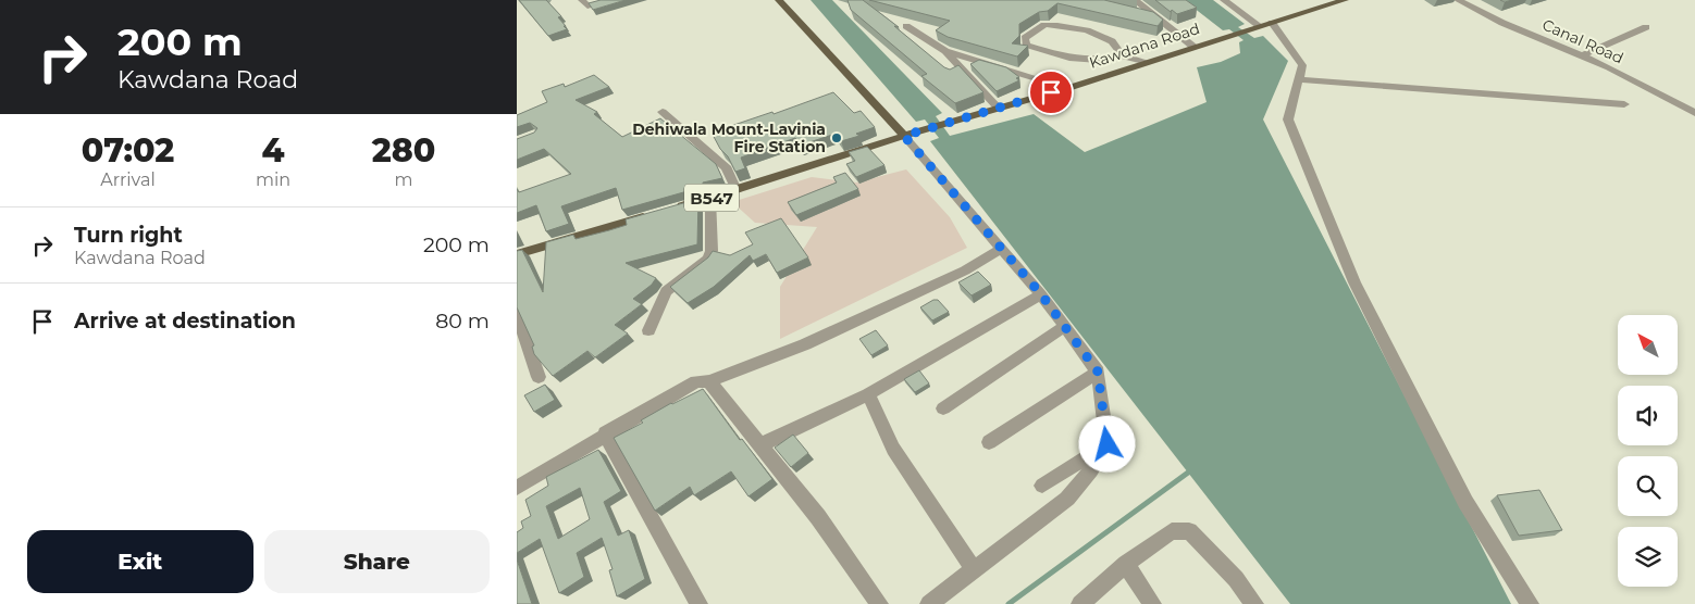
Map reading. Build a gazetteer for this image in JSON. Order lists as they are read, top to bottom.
{
  "streets": {
    "main road": ["Kawdana Road", "B547"],
    "street": ["Canal Road"]
  },
  "places": ["Dehiwala Mount-Lavinia Fire Station"],
  "north": "top left",
  "page": {
    "turn": ["200 m", "Kawdana Road"],
    "eta": [
      "07:02",
      "Arrival",
      "4",
      "min",
      "280",
      "m"
    ],
    "list": [
      {
        "name": "Turn right",
        "note": "Kawdana Road",
        "value": "200 m"
      },
      {
        "name": "Arrive at destination",
        "value": "80 m"
      }
    ],
    "buttons": ["Exit", "Share"]
  }
}
